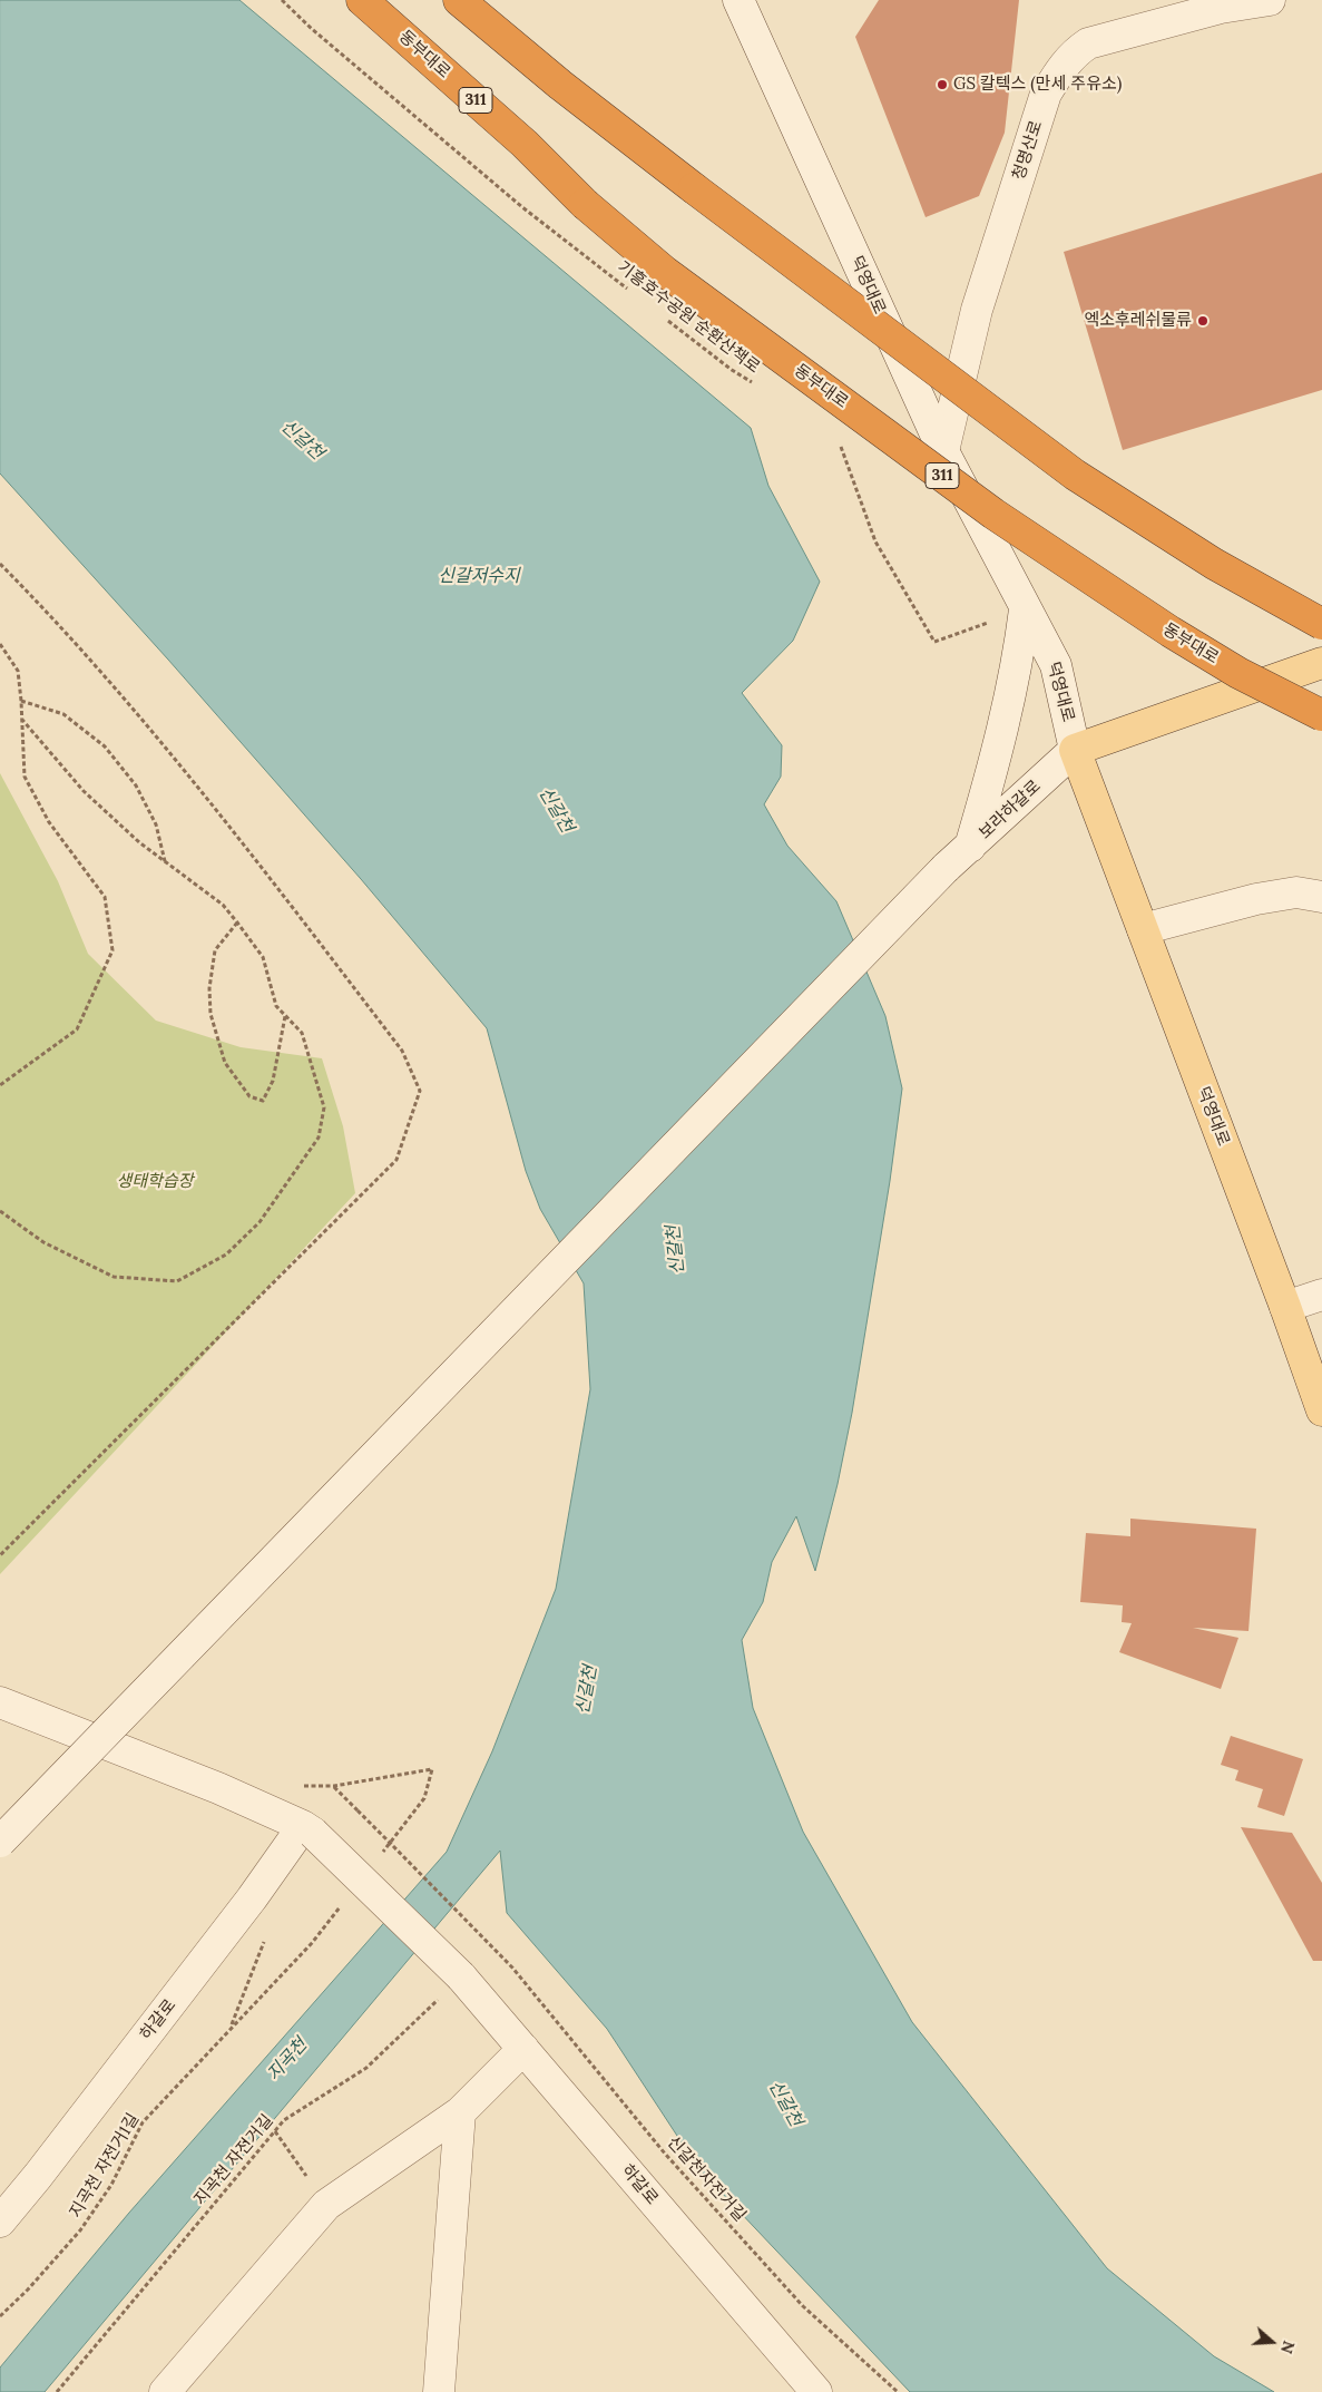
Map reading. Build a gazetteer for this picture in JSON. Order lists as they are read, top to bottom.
{
  "streets": {
    "highway": ["동부대로", "311"],
    "main road": ["덕영대로"],
    "street": ["청명산로", "보라하갈로", "하갈로"],
    "path": [
      "기흥호수공원 순환산책로",
      "지곡천 자전거길",
      "지곡천 자전거1길",
      "신갈천자전거길"
    ]
  },
  "crossings": [
    ["청명산로", "덕영대로"],
    ["덕영대로", "보라하갈로"],
    ["하갈로", "지곡천 자전거길"],
    ["하갈로", "지곡천 자전거1길"]
  ],
  "water": ["신갈천", "신갈저수지", "지곡천"],
  "parks": ["생태학습장"],
  "places": ["GS 칼텍스 (만세 주유소)", "엑소후레쉬물류"],
  "north": "right"
}
